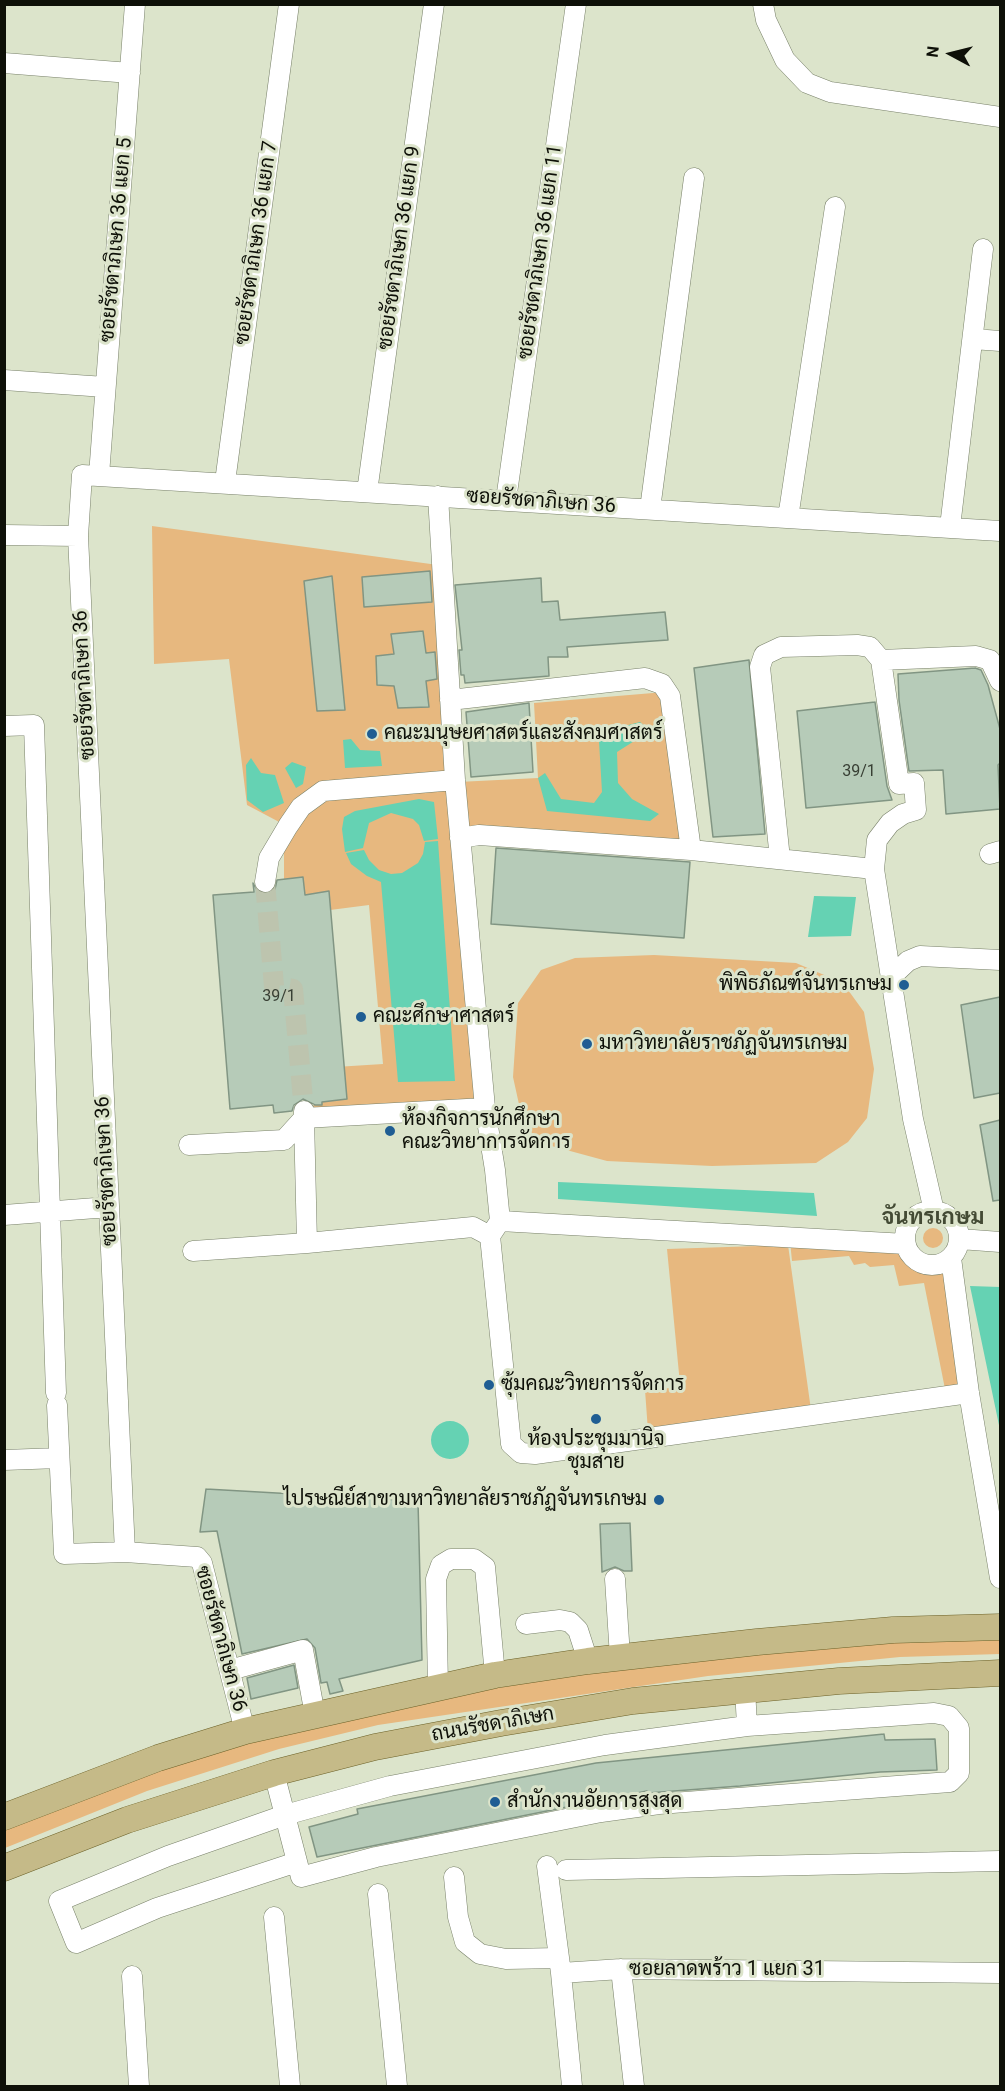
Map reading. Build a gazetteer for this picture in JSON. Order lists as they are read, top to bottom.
{
  "streets": {
    "main road": ["ถนนรัชดาภิเษก"],
    "street": [
      "ซอยรัชดาภิเษก 36 แยก 5",
      "ซอยรัชดาภิเษก 36 แยก 7",
      "ซอยรัชดาภิเษก 36 แยก 9",
      "ซอยรัชดาภิเษก 36 แยก 11",
      "ซอยรัชดาภิเษก 36",
      "ซอยลาดพร้าว 1 แยก 31"
    ]
  },
  "crossings": [
    ["ซอยรัชดาภิเษก 36 แยก 5", "ซอยรัชดาภิเษก 36"],
    ["ซอยรัชดาภิเษก 36 แยก 7", "ซอยรัชดาภิเษก 36"],
    ["ซอยรัชดาภิเษก 36 แยก 9", "ซอยรัชดาภิเษก 36"],
    ["ซอยรัชดาภิเษก 36 แยก 11", "ซอยรัชดาภิเษก 36"]
  ],
  "districts": ["จันทรเกษม"],
  "places": [
    "คณะมนุษยศาสตร์และสังคมศาสตร์",
    "พิพิธภัณฑ์จันทรเกษม",
    "คณะศึกษาศาสตร์",
    "มหาวิทยาลัยราชภัฏจันทรเกษม",
    "ห้องกิจการนักศึกษา คณะวิทยาการจัดการ",
    "ซุ้มคณะวิทยการจัดการ",
    "ห้องประชุมมานิจ ชุมสาย",
    "ไปรษณีย์สาขามหาวิทยาลัยราชภัฏจันทรเกษม",
    "สำนักงานอัยการสูงสุด"
  ],
  "house_numbers": ["39/1", "39/1"],
  "north": "left"
}
